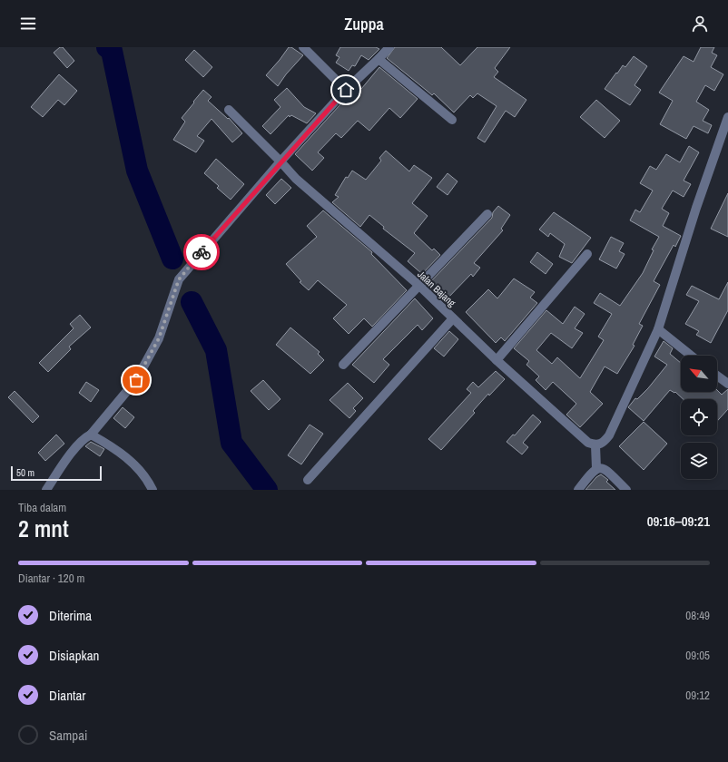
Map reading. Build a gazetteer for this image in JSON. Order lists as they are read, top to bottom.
{
  "streets": {
    "street": ["Jalan Bajang"]
  },
  "scale_bar": "50 m",
  "north": "top left",
  "page": {
    "header": "Zuppa",
    "scale": "50 m",
    "heading": ["2 mnt", "Tiba dalam", "09:16–09:21"],
    "bar": "Diantar · 120 m",
    "list": [
      ["Diterima", "08:49"],
      ["Disiapkan", "09:05"],
      ["Diantar", "09:12"],
      "Sampai"
    ]
  }
}
